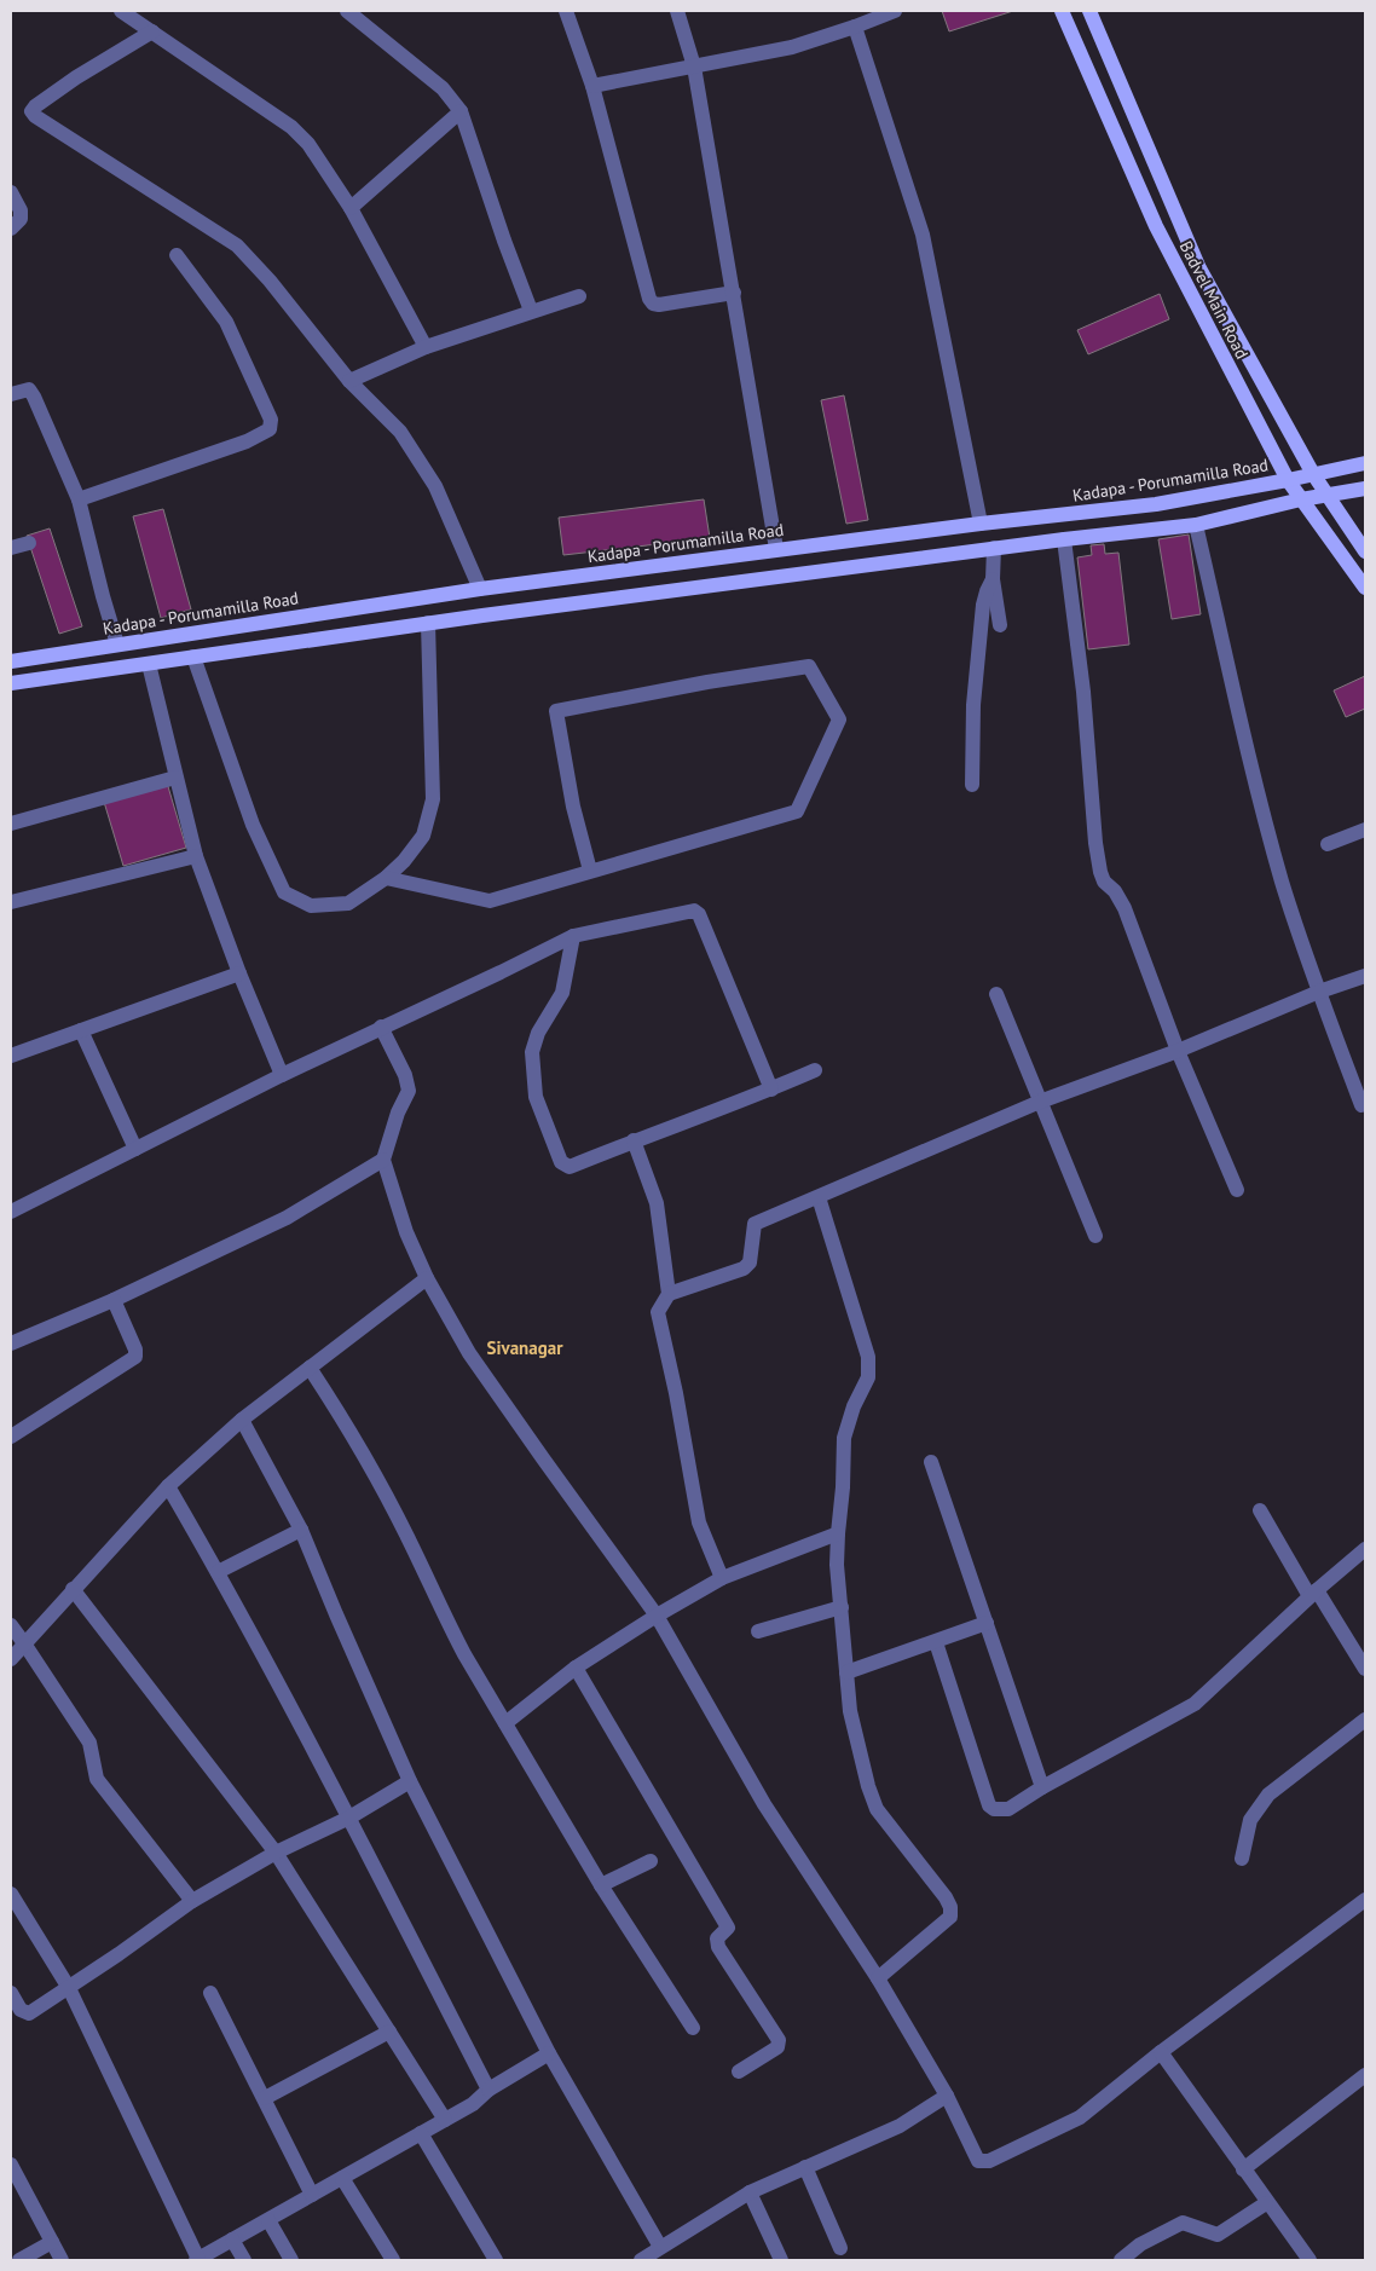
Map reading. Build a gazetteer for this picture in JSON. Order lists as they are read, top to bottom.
{
  "streets": {
    "main road": ["Badvel Main Road", "Kadapa - Porumamilla Road"]
  },
  "crossings": [
    ["Badvel Main Road", "Kadapa - Porumamilla Road"]
  ],
  "districts": ["Sivanagar"]
}
